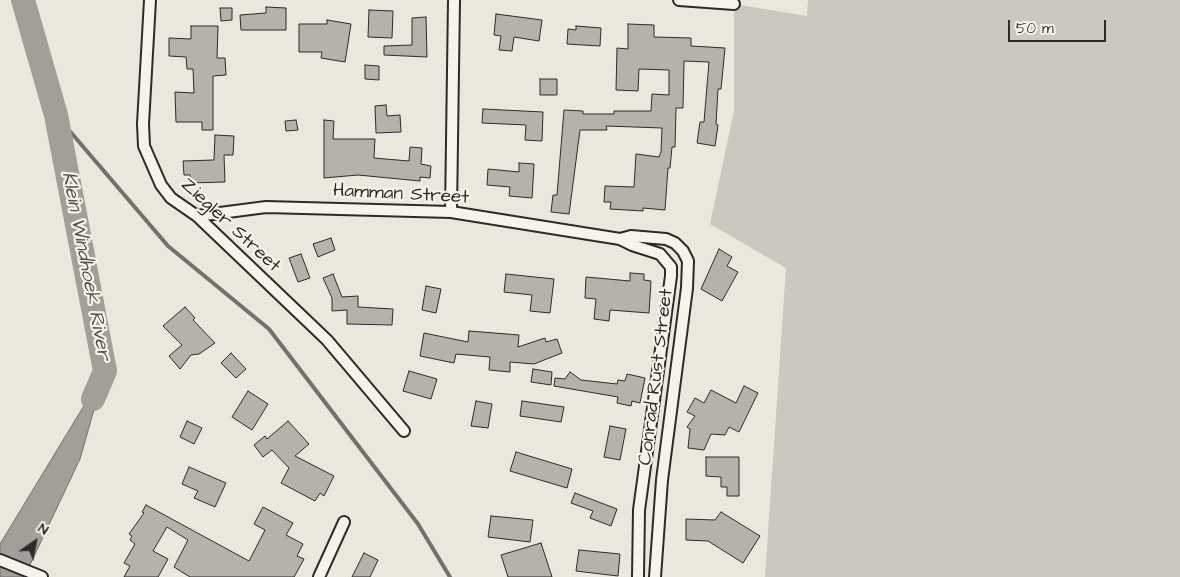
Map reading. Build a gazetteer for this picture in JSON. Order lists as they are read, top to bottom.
{
  "streets": {
    "street": ["Hamman Street", "Ziegler Street", "Conrad Rust Street"]
  },
  "crossings": [
    ["Hamman Street", "Ziegler Street"],
    ["Hamman Street", "Conrad Rust Street"]
  ],
  "water": ["Klein Windhoek River"],
  "scale_bar": "50 m",
  "north": "top right"
}
